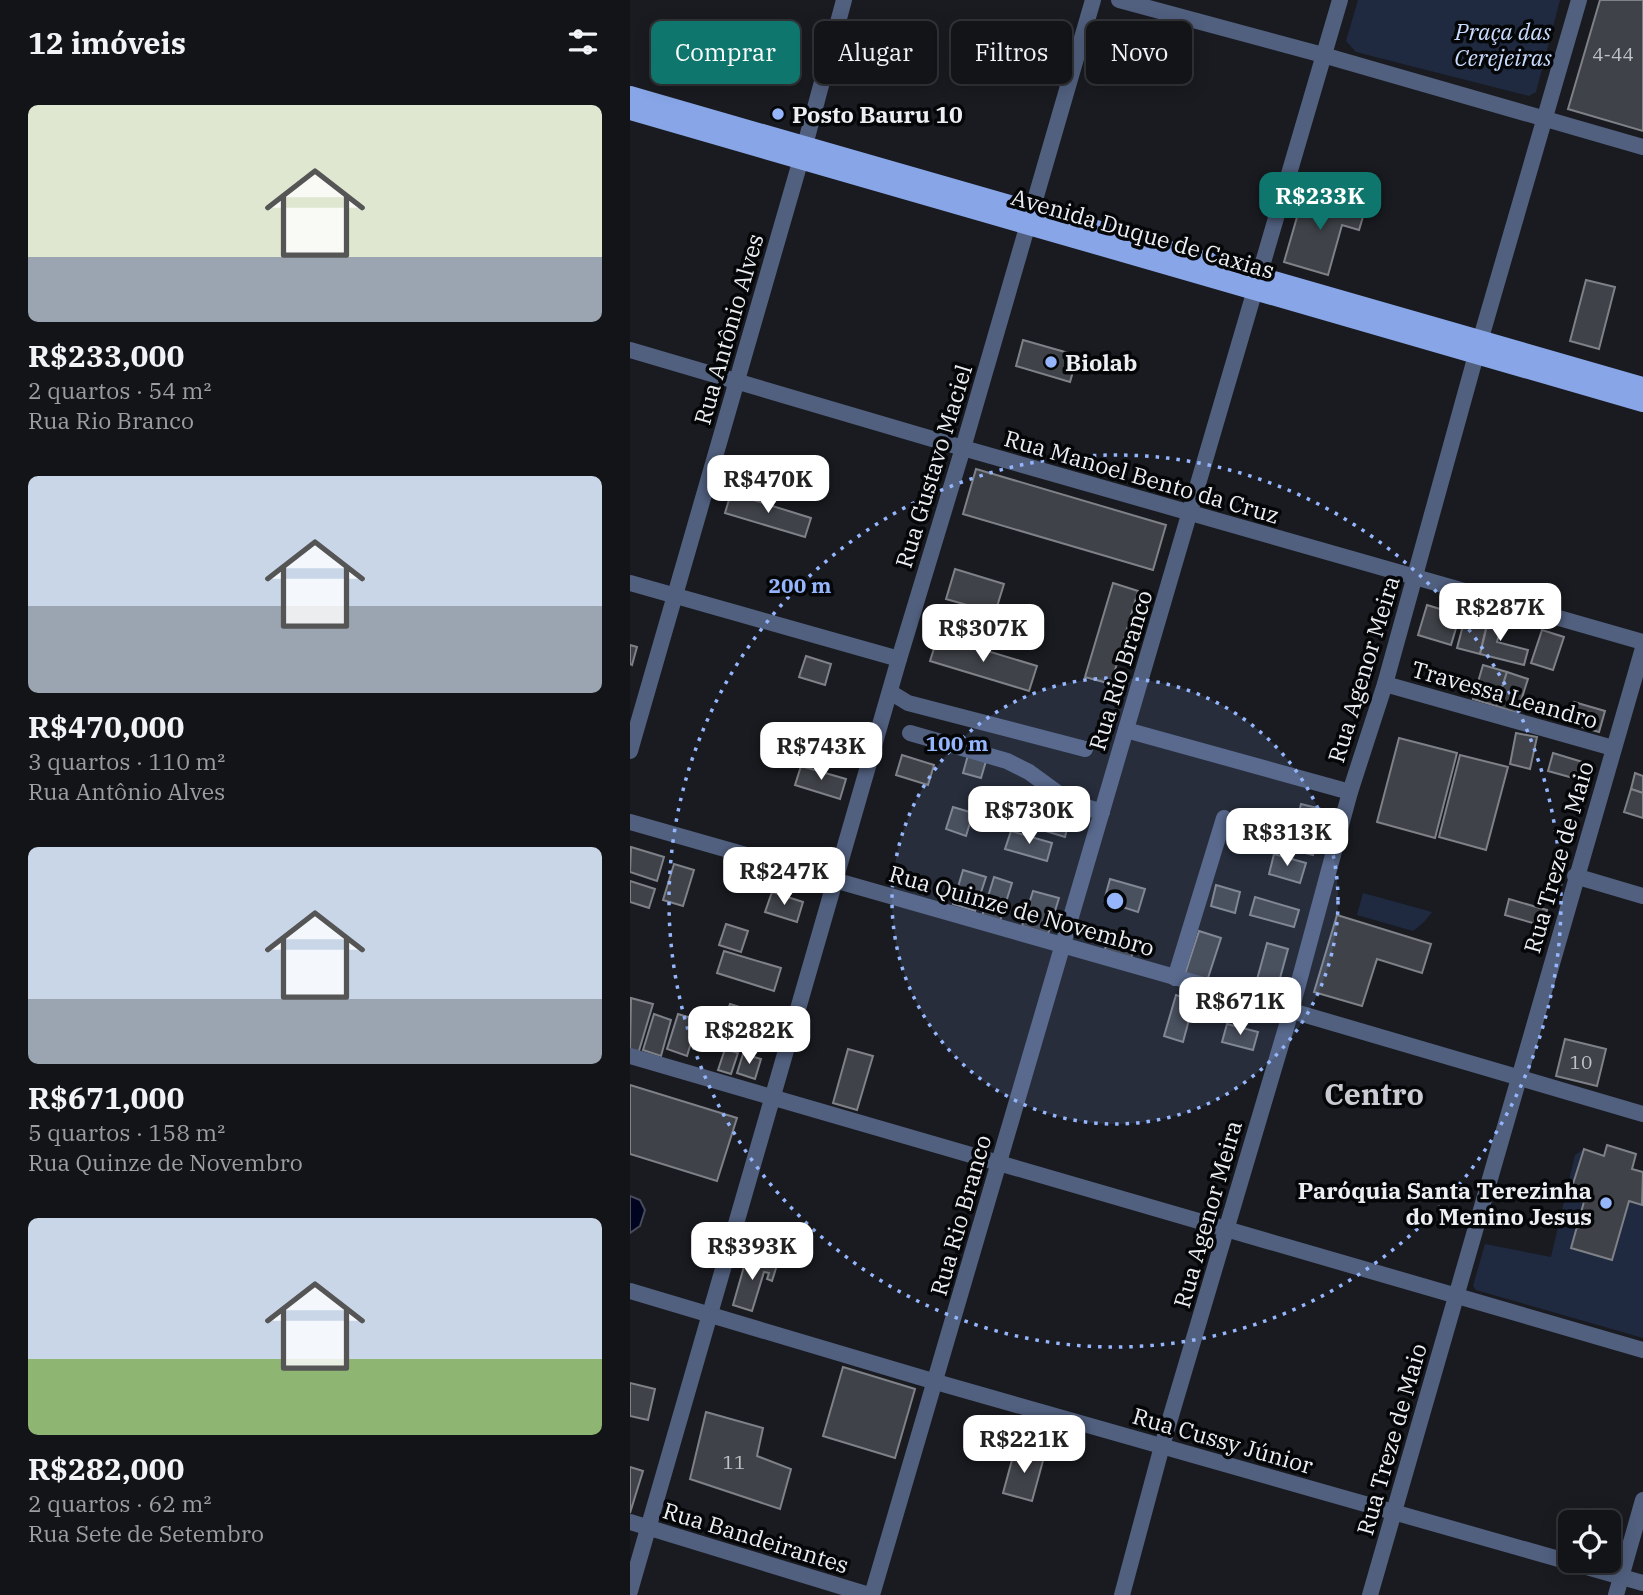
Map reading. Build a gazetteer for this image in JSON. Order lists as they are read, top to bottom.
{
  "streets": {
    "main road": ["Avenida Duque de Caxias"],
    "street": [
      "Rua Antônio Alves",
      "Rua Gustavo Maciel",
      "Rua Manoel Bento da Cruz",
      "Rua Agenor Meira",
      "Rua Rio Branco",
      "Travessa Leandro",
      "Rua Treze de Maio",
      "Rua Quinze de Novembro",
      "Rua Cussy Júnior",
      "Rua Bandeirantes"
    ]
  },
  "crossings": [
    ["Avenida Duque de Caxias", "Rua Antônio Alves"],
    ["Avenida Duque de Caxias", "Rua Gustavo Maciel"],
    ["Avenida Duque de Caxias", "Rua Agenor Meira"],
    ["Avenida Duque de Caxias", "Rua Rio Branco"],
    ["Rua Antônio Alves", "Rua Manoel Bento da Cruz"],
    ["Rua Gustavo Maciel", "Rua Manoel Bento da Cruz"],
    ["Rua Gustavo Maciel", "Rua Quinze de Novembro"],
    ["Rua Gustavo Maciel", "Rua Cussy Júnior"],
    ["Rua Gustavo Maciel", "Rua Bandeirantes"],
    ["Rua Manoel Bento da Cruz", "Rua Agenor Meira"],
    ["Rua Manoel Bento da Cruz", "Rua Rio Branco"],
    ["Rua Agenor Meira", "Travessa Leandro"],
    ["Rua Agenor Meira", "Rua Quinze de Novembro"],
    ["Rua Agenor Meira", "Rua Cussy Júnior"],
    ["Rua Rio Branco", "Rua Quinze de Novembro"],
    ["Rua Rio Branco", "Rua Cussy Júnior"],
    ["Rua Rio Branco", "Rua Bandeirantes"],
    ["Travessa Leandro", "Rua Treze de Maio"],
    ["Rua Treze de Maio", "Rua Quinze de Novembro"],
    ["Rua Treze de Maio", "Rua Cussy Júnior"]
  ],
  "districts": ["Centro"],
  "parks": ["Praça das Cerejeiras"],
  "places": ["Posto Bauru 10", "Biolab", "Paróquia Santa Terezinha do Menino Jesus"],
  "house_numbers": ["4-44", "10", "11"],
  "page": {
    "heading": "12 imóveis",
    "chip": [
      "Comprar",
      "Alugar",
      "Filtros",
      "Novo"
    ],
    "list": [
      {
        "name": "R$233,000",
        "note": "2 quartos · 54 m² · Rua Rio Branco"
      },
      {
        "name": "R$470,000",
        "note": "3 quartos · 110 m² · Rua Antônio Alves"
      },
      {
        "name": "R$671,000",
        "note": "5 quartos · 158 m² · Rua Quinze de Novembro"
      },
      {
        "name": "R$282,000",
        "note": "2 quartos · 62 m² · Rua Sete de Setembro"
      }
    ],
    "price": [
      "R$233K",
      "R$470K",
      "R$287K",
      "R$307K",
      "R$743K",
      "R$730K",
      "R$313K",
      "R$247K",
      "R$671K",
      "R$282K",
      "R$393K",
      "R$221K"
    ]
  },
  "rings": ["200 m", "100 m"]
}
